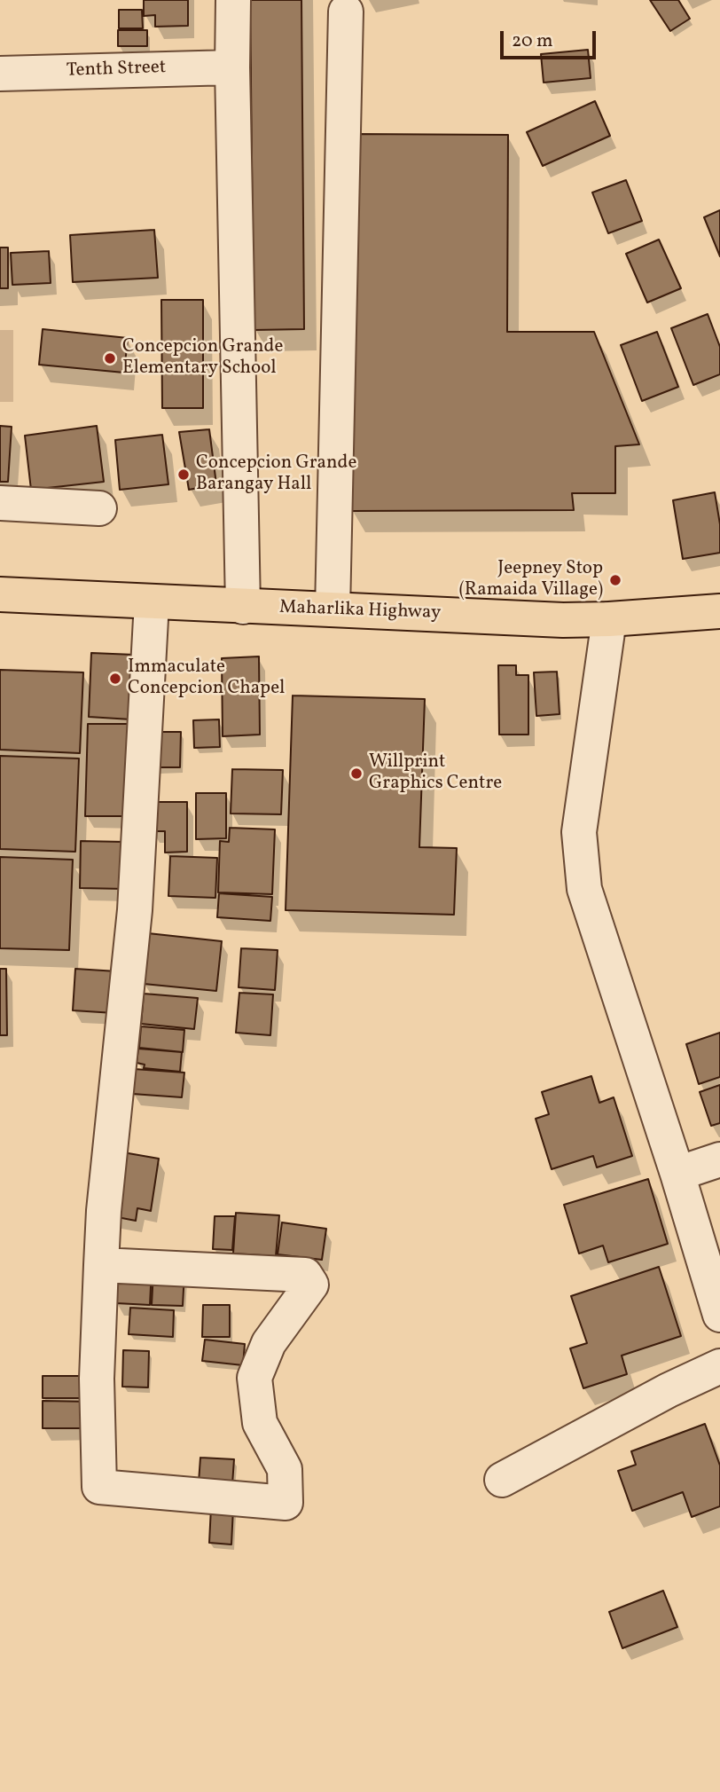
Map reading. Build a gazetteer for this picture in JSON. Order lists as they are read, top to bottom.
{
  "streets": {
    "main road": ["Maharlika Highway"],
    "street": ["Tenth Street"]
  },
  "places": [
    "Concepcion Grande Elementary School",
    "Concepcion Grande Barangay Hall",
    "Jeepney Stop (Ramaida Village)",
    "Immaculate Concepcion Chapel",
    "Willprint Graphics Centre"
  ],
  "scale_bar": "20 m"
}
